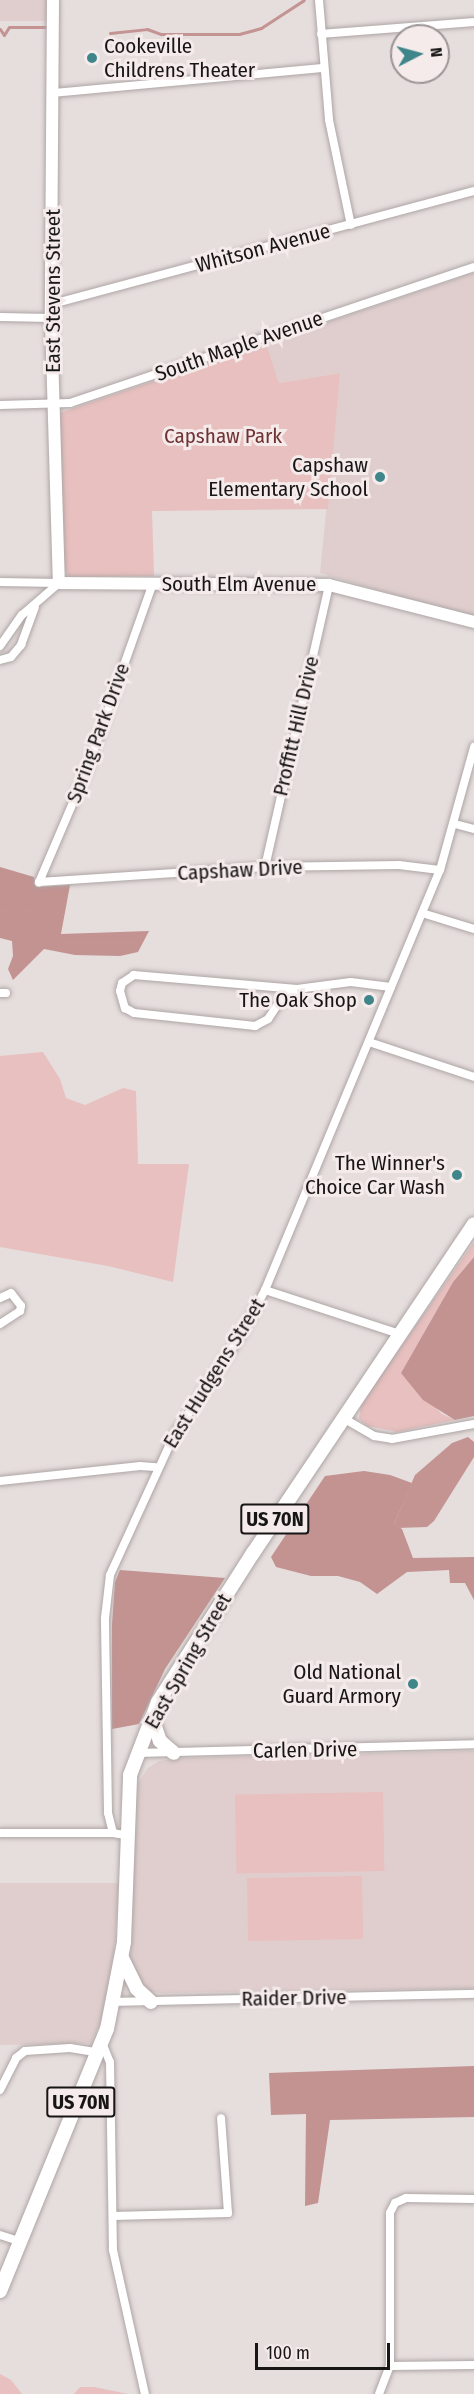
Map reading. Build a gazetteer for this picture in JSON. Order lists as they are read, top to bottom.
{
  "streets": {
    "main road": ["US 70N", "East Spring Street"],
    "street": [
      "Whitson Avenue",
      "East Stevens Street",
      "South Maple Avenue",
      "South Elm Avenue",
      "Proffitt Hill Drive",
      "Spring Park Drive",
      "Capshaw Drive",
      "East Hudgens Street",
      "Carlen Drive",
      "Raider Drive"
    ]
  },
  "crossings": [
    ["Whitson Avenue", "East Stevens Street"],
    ["East Stevens Street", "South Maple Avenue"],
    ["East Stevens Street", "South Elm Avenue"],
    ["South Elm Avenue", "Proffitt Hill Drive"],
    ["South Elm Avenue", "Spring Park Drive"],
    ["Proffitt Hill Drive", "Capshaw Drive"],
    ["Spring Park Drive", "Capshaw Drive"],
    ["Capshaw Drive", "East Hudgens Street"],
    ["East Hudgens Street", "East Spring Street"],
    ["East Spring Street", "Carlen Drive"],
    ["East Spring Street", "Raider Drive"]
  ],
  "parks": ["Capshaw Park"],
  "places": [
    "Cookeville Childrens Theater",
    "Capshaw Elementary School",
    "The Oak Shop",
    "The Winner's Choice Car Wash",
    "Old National Guard Armory"
  ],
  "scale_bar": "100 m",
  "north": "right"
}
